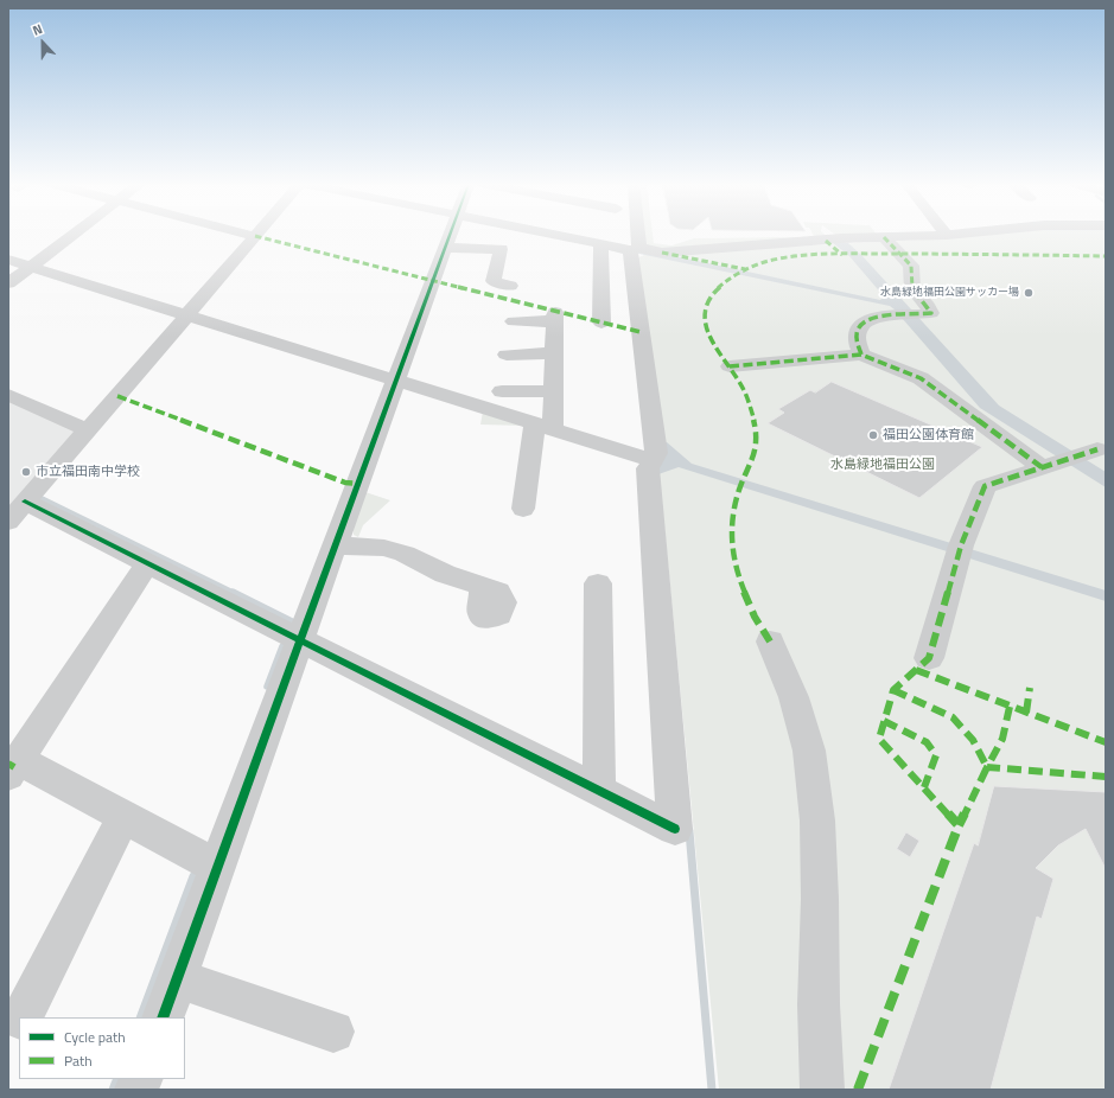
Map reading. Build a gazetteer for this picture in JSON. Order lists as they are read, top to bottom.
{
  "parks": ["水島緑地福田公園"],
  "places": ["水島緑地福田公園サッカー場", "福田公園体育館", "市立福田南中学校"],
  "legend": ["Cycle path", "Path"],
  "north": "top"
}
